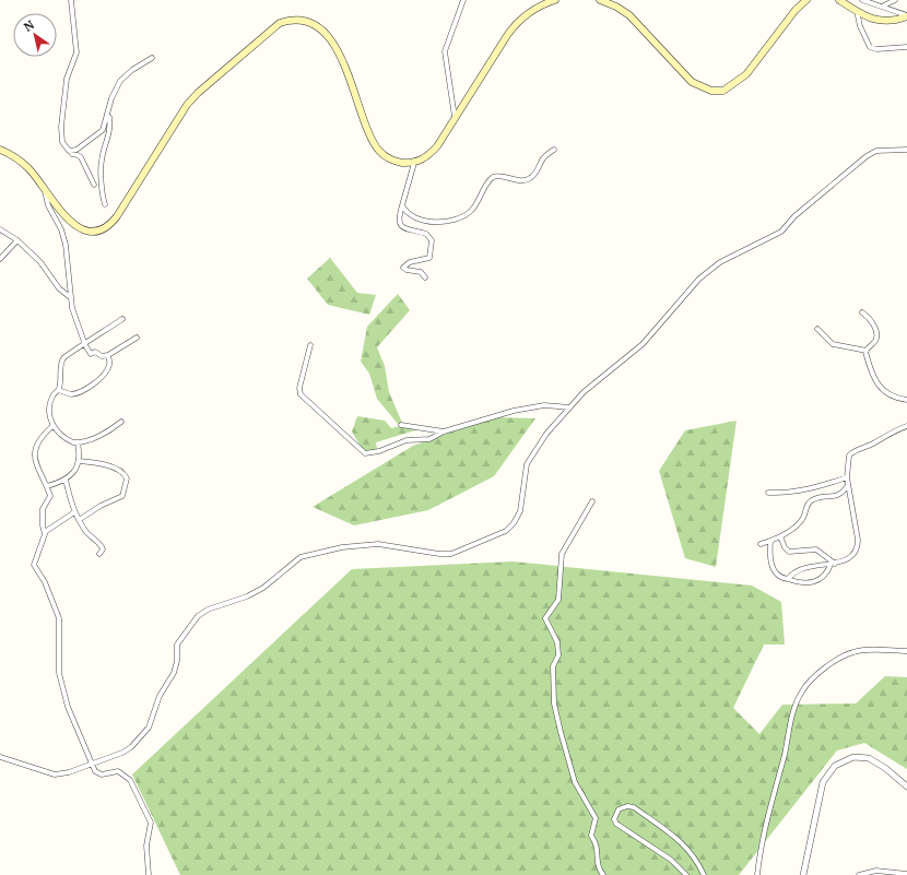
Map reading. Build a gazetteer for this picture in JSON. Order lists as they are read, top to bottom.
{
  "north": "top left"
}
